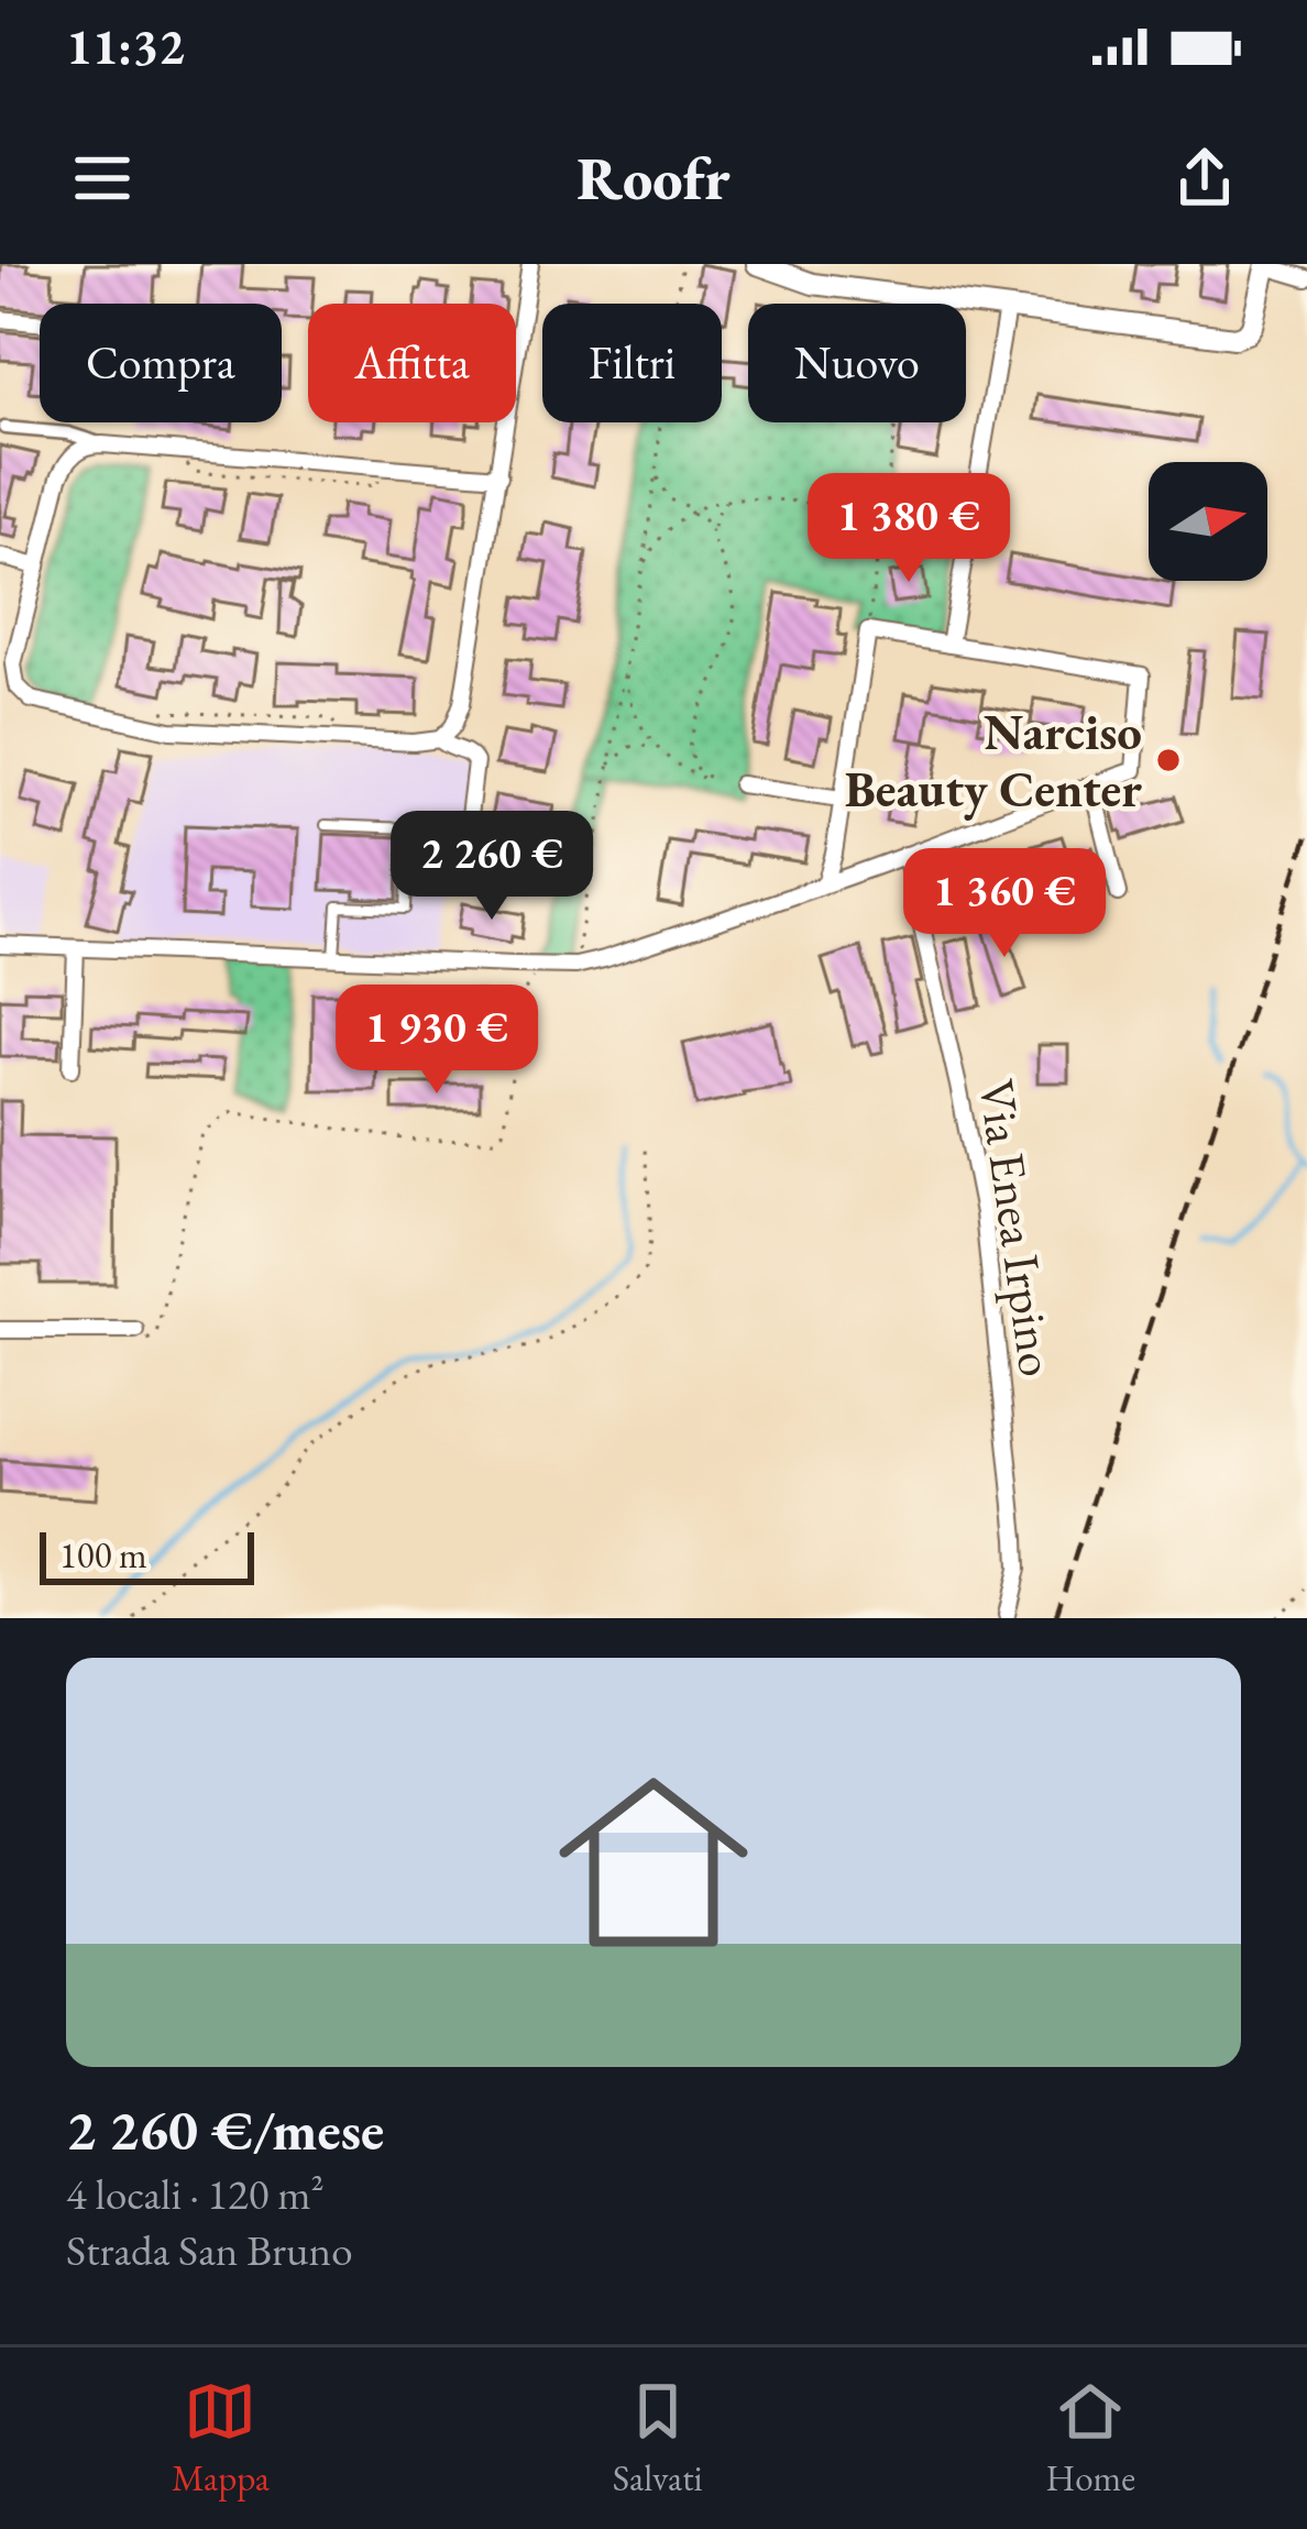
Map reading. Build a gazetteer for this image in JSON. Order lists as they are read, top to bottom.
{
  "streets": {
    "street": ["Via Enea Irpino"]
  },
  "places": ["Narciso Beauty Center"],
  "scale_bar": "100 m",
  "north": "right",
  "page": {
    "status": "11:32",
    "header": "Roofr",
    "chip": [
      "Compra",
      "Affitta",
      "Filtri",
      "Nuovo"
    ],
    "price": [
      "1 380 €",
      "2 260 €",
      "1 360 €",
      "1 930 €"
    ],
    "scale": "100 m",
    "list": [
      {
        "name": "2 260 €/mese",
        "note": "4 locali · 120 m² · Strada San Bruno"
      }
    ],
    "tabs": ["Mappa", "Salvati", "Home"]
  }
}
